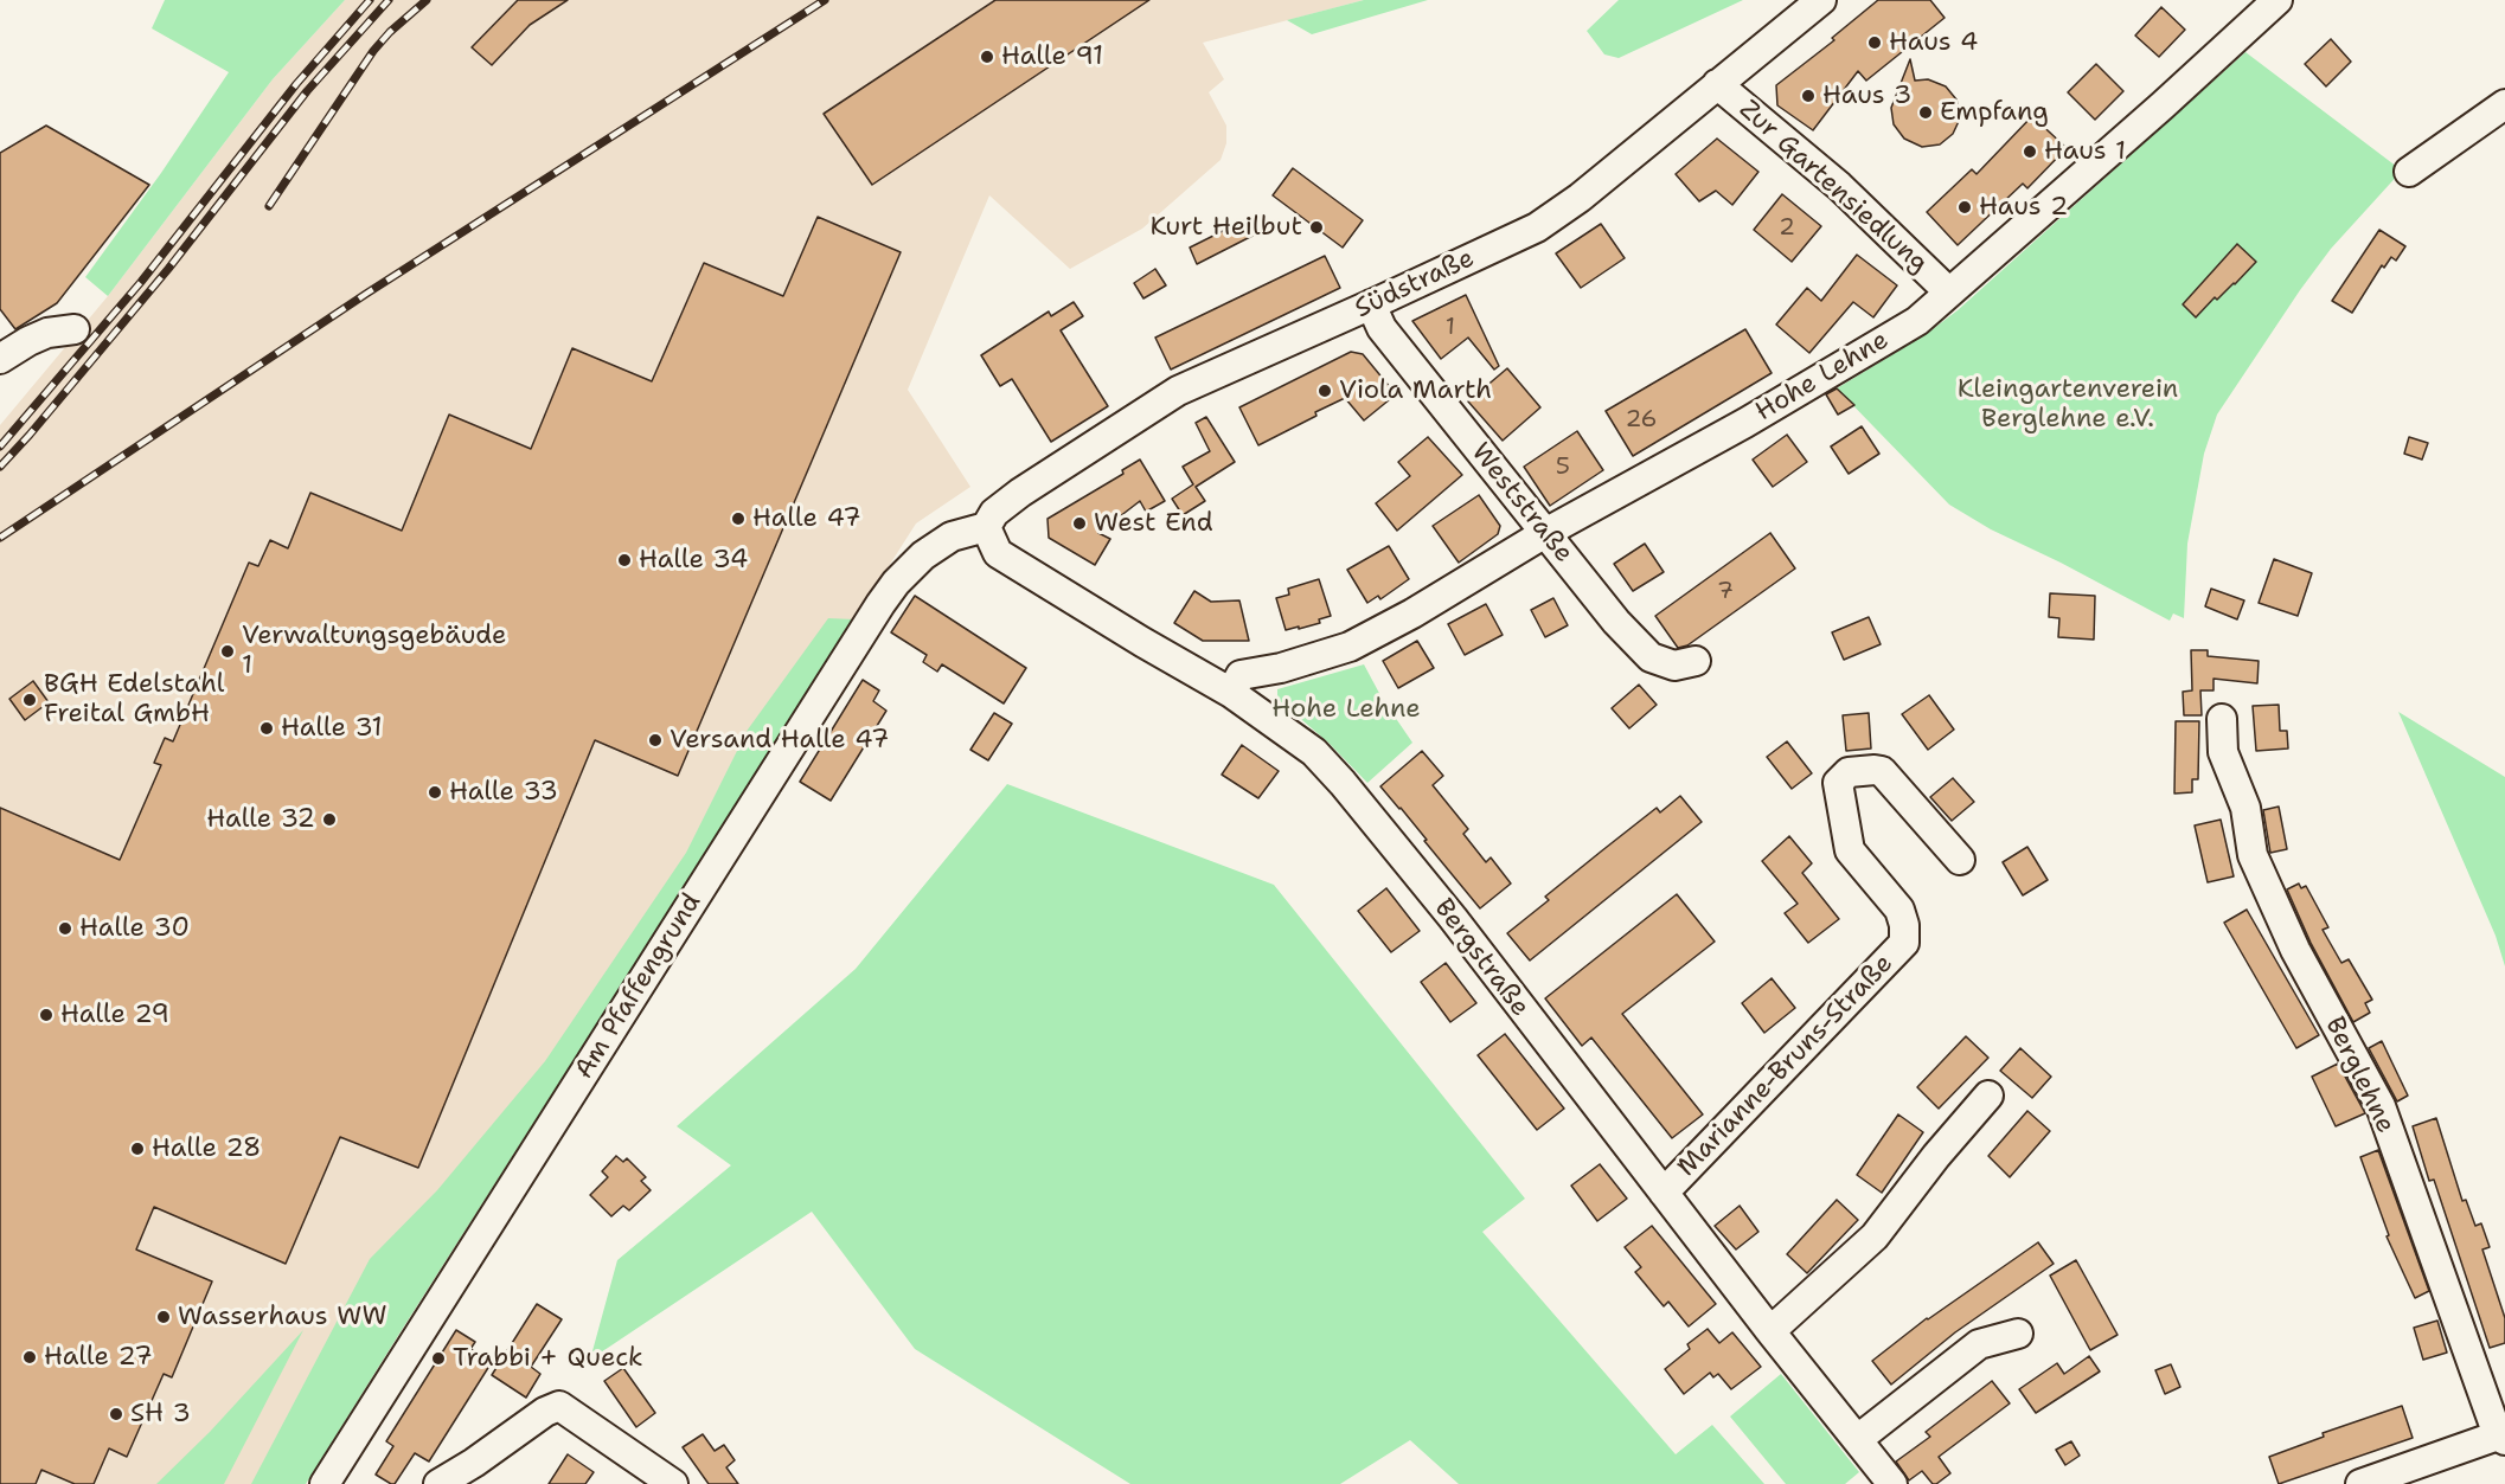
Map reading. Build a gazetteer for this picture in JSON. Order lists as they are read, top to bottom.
{
  "streets": {
    "street": [
      "Zur Gartensiedlung",
      "Südstraße",
      "Hohe Lehne",
      "Weststraße",
      "Bergstraße",
      "Am Pfaffengrund",
      "Marianne-Bruns-Straße",
      "Berglehne"
    ]
  },
  "crossings": [
    ["Zur Gartensiedlung", "Südstraße"],
    ["Zur Gartensiedlung", "Hohe Lehne"],
    ["Südstraße", "Weststraße"],
    ["Südstraße", "Bergstraße"],
    ["Südstraße", "Am Pfaffengrund"],
    ["Hohe Lehne", "Weststraße"],
    ["Hohe Lehne", "Bergstraße"],
    ["Bergstraße", "Am Pfaffengrund"],
    ["Bergstraße", "Marianne-Bruns-Straße"]
  ],
  "parks": ["Kleingartenverein Berglehne e.V.", "Hohe Lehne"],
  "places": [
    "Haus 4",
    "Halle 91",
    "Haus 3",
    "Empfang",
    "Haus 1",
    "Haus 2",
    "Kurt Heilbut",
    "Viola Marth",
    "Halle 47",
    "West End",
    "Halle 34",
    "Verwaltungsgebäude 1",
    "BGH Edelstahl Freital GmbH",
    "Halle 31",
    "Versand Halle 47",
    "Halle 33",
    "Halle 32",
    "Halle 30",
    "Halle 29",
    "Halle 28",
    "Wasserhaus WW",
    "Halle 27",
    "Trabbi + Queck",
    "SH 3"
  ],
  "house_numbers": [
    "2",
    "1",
    "26",
    "5",
    "7"
  ]
}
